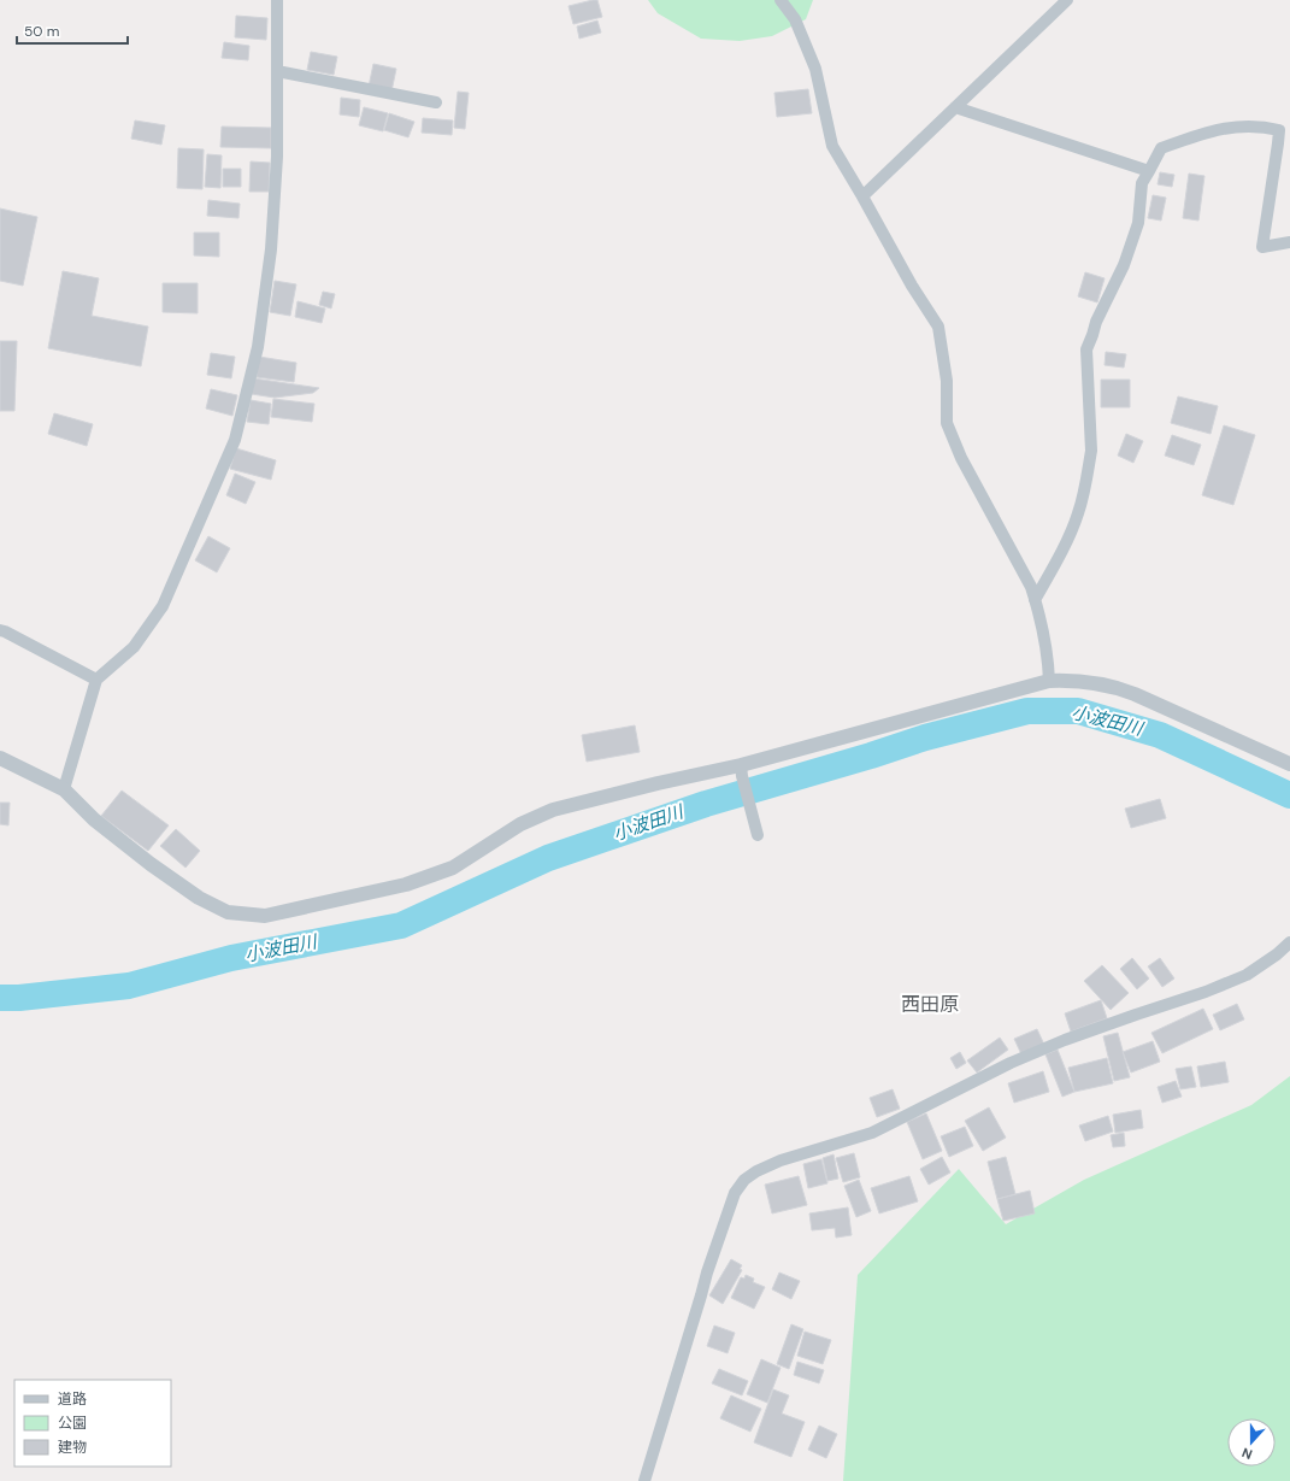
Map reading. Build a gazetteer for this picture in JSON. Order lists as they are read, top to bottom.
{
  "districts": ["西田原"],
  "water": ["小波田川"],
  "legend": ["道路", "公園", "建物"],
  "scale_bar": "50 m",
  "north": "bottom"
}
